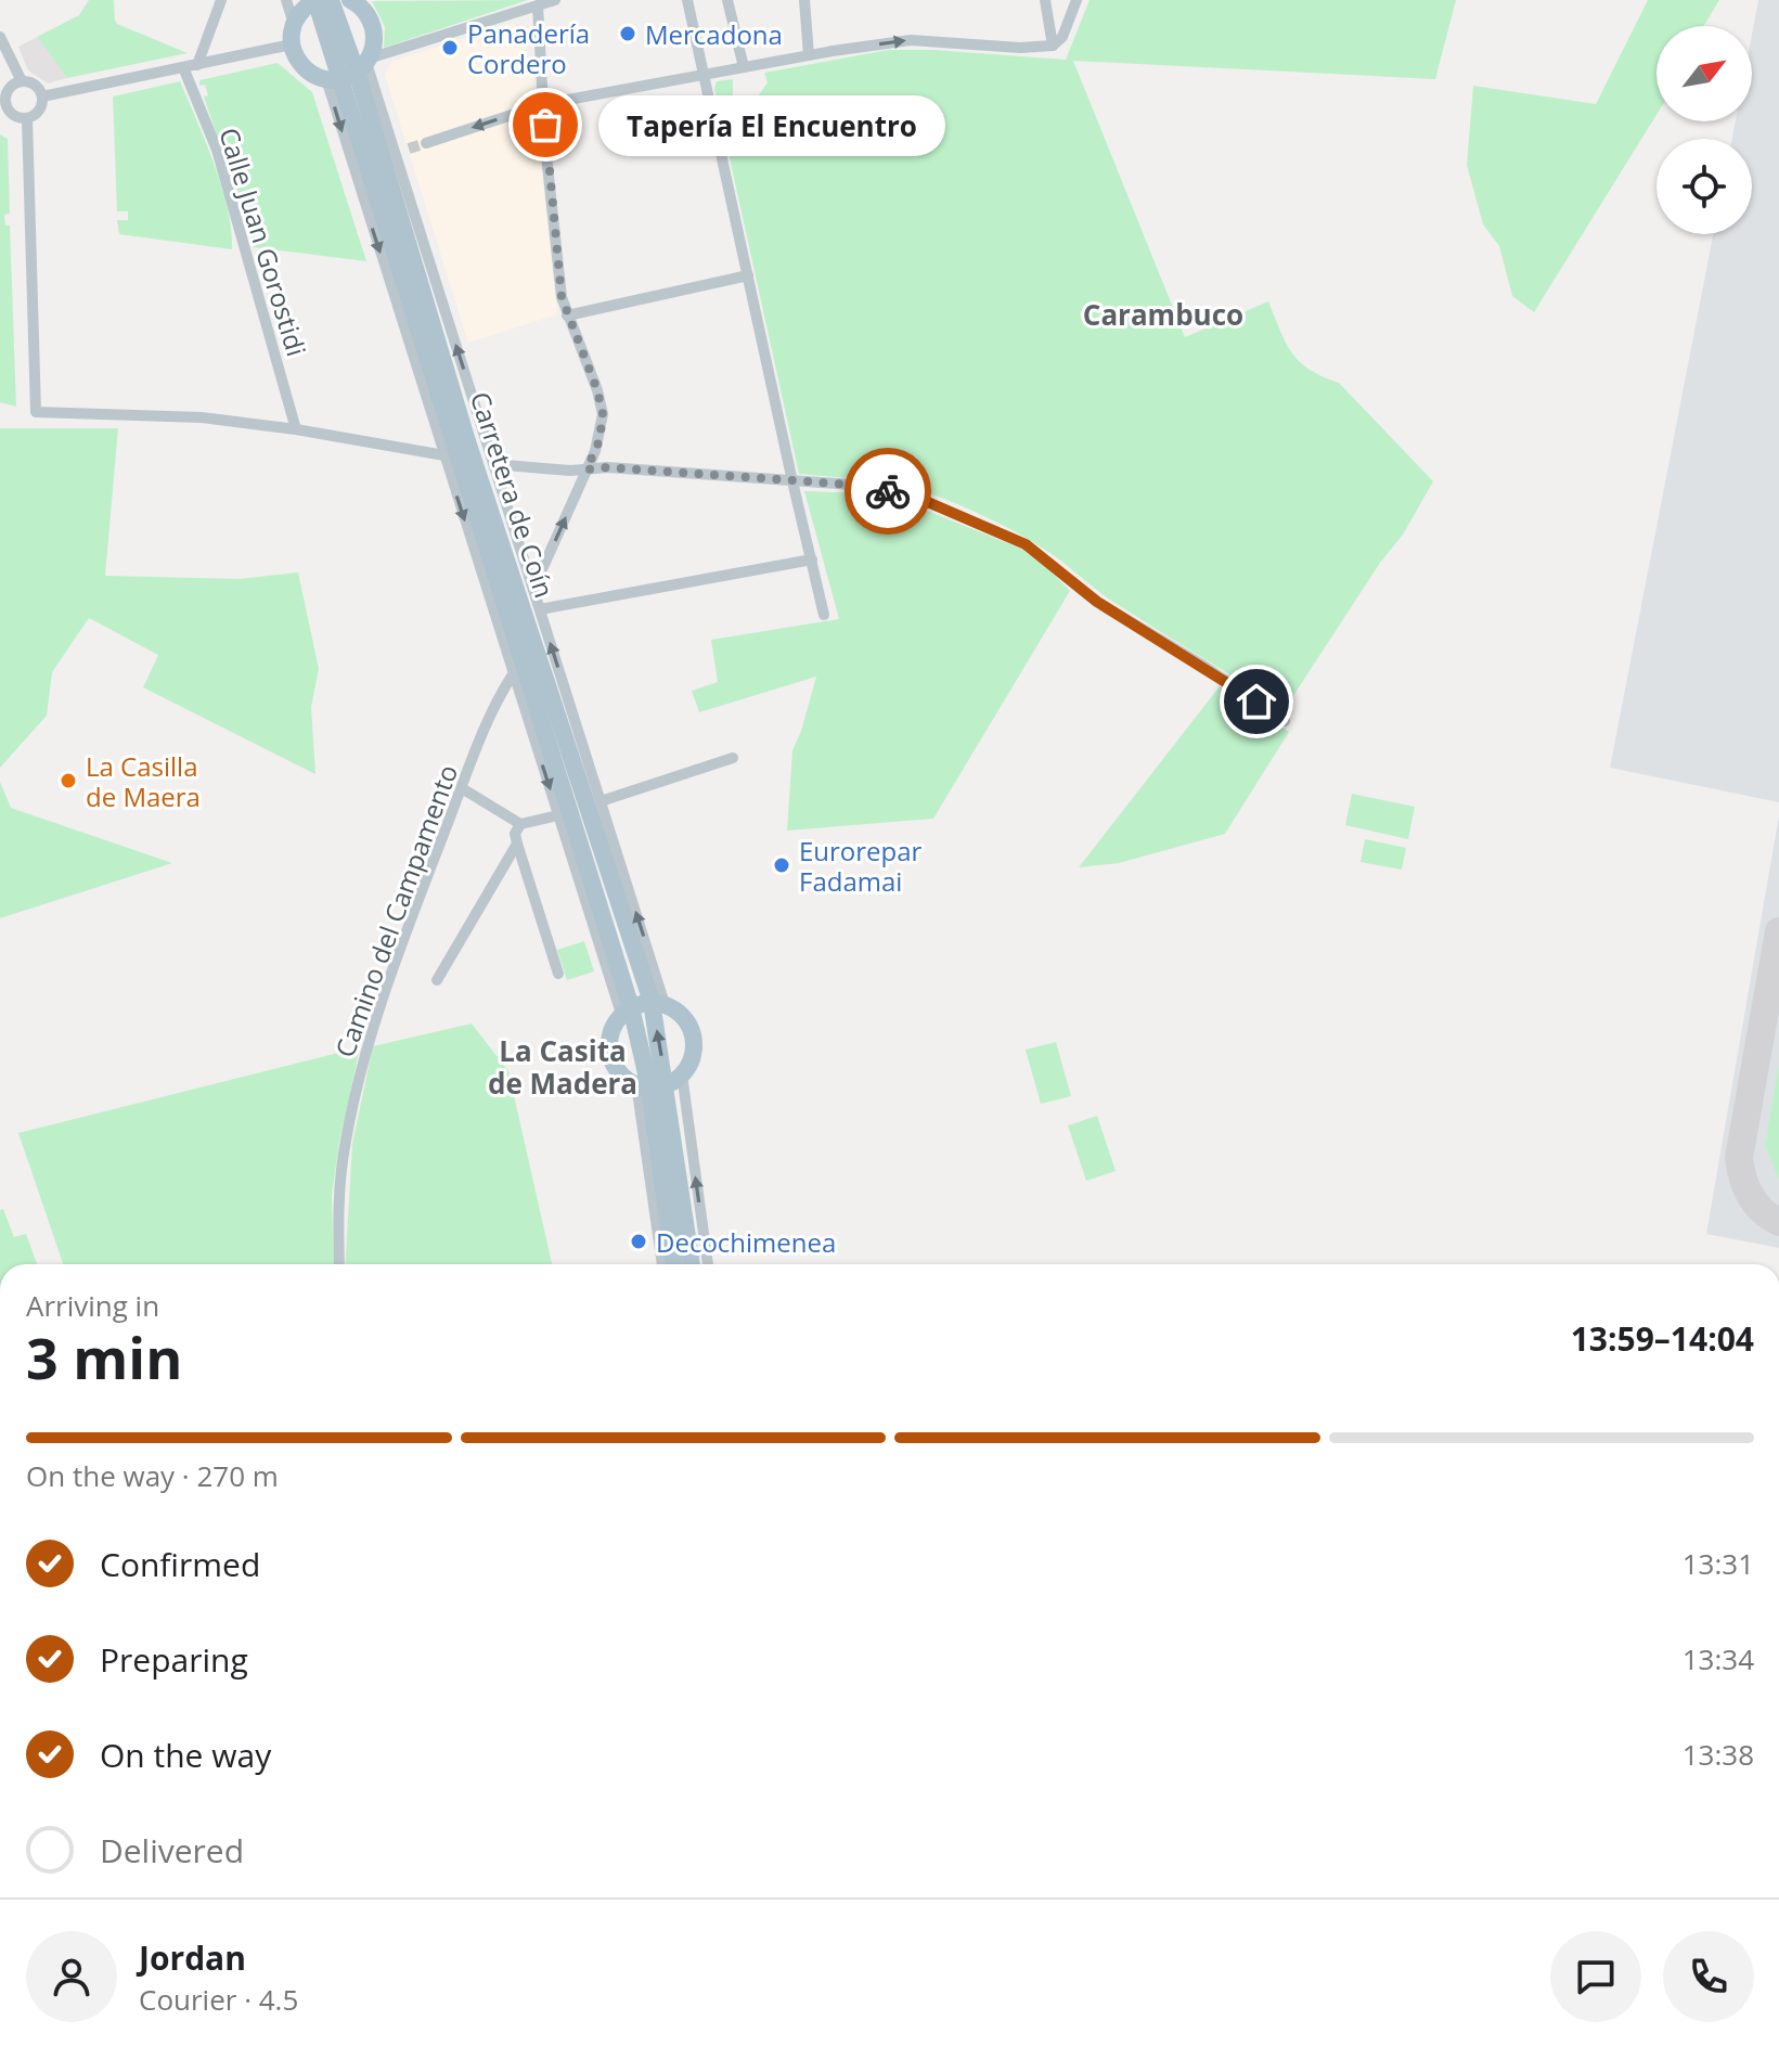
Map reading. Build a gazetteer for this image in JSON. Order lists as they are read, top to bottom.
{
  "streets": {
    "main road": ["Carretera de Coín"],
    "street": ["Calle Juan Gorostidi", "Camino del Campamento"]
  },
  "crossings": [
    ["Carretera de Coín", "Camino del Campamento"]
  ],
  "districts": ["Carambuco", "La Casita de Madera"],
  "places": [
    "Mercadona",
    "Panadería Cordero",
    "Tapería El Encuentro",
    "La Casilla de Maera",
    "Eurorepar Fadamai",
    "Decochimenea"
  ],
  "north": "top right",
  "page": {
    "bubble": "Tapería El Encuentro",
    "heading": ["3 min", "Arriving in", "13:59–14:04"],
    "panel": ["Jordan", "Courier · 4.5"],
    "bar": "On the way · 270 m",
    "list": [
      ["Confirmed", "13:31"],
      ["Preparing", "13:34"],
      ["On the way", "13:38"],
      "Delivered"
    ]
  }
}
